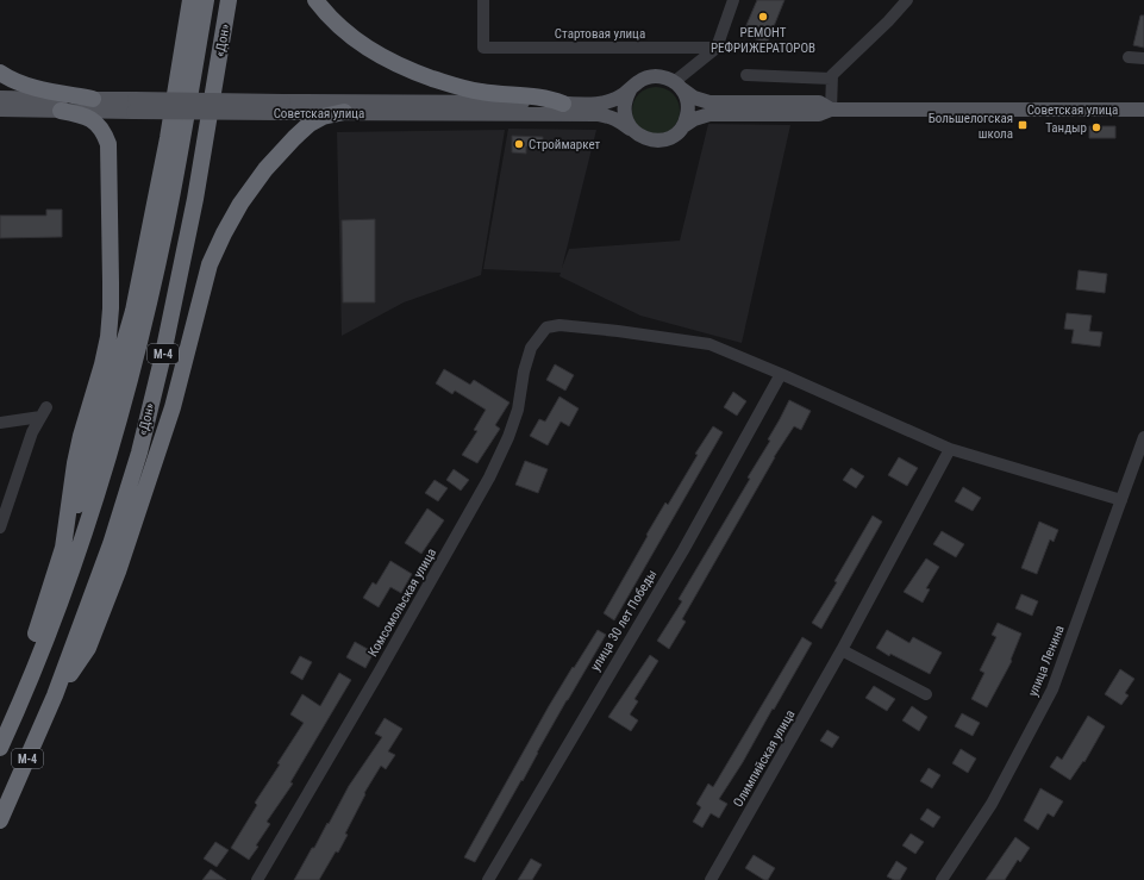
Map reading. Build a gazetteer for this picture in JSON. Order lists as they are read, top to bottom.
{
  "streets": {
    "highway": ["«Дон»", "М-4"],
    "main road": ["Советская улица"],
    "street": [
      "Стартовая улица",
      "Комсомольская улица",
      "улица 30 лет Победы",
      "улица Ленина",
      "Олимпийская улица"
    ]
  },
  "crossings": [
    ["Комсомольская улица", "улица 30 лет Победы"]
  ],
  "places": {
    "other": ["РЕМОНТ РЕФРИЖЕРАТОРОВ", "Тандыр", "Строймаркет"],
    "transit": ["Большелогская школа"]
  }
}
